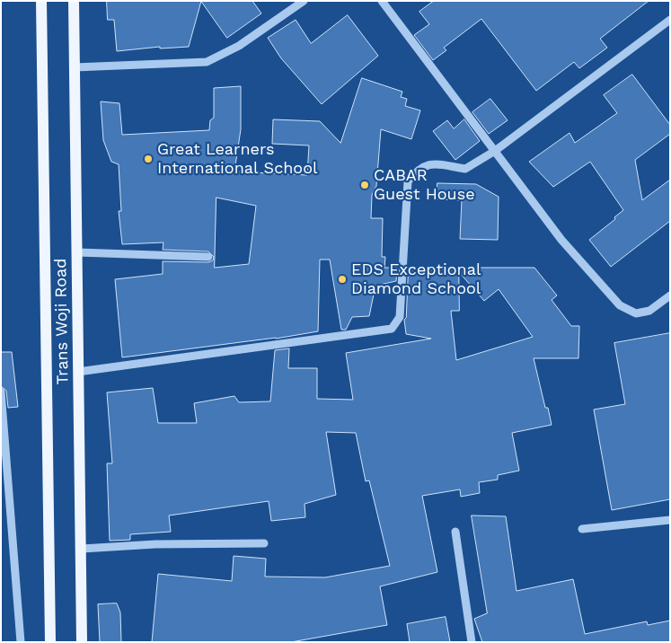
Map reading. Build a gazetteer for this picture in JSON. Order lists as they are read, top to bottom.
{
  "streets": {
    "main road": ["Trans Woji Road"]
  },
  "places": ["Great Learners International School", "CABAR Guest House", "EDS Exceptional Diamond School"]
}
